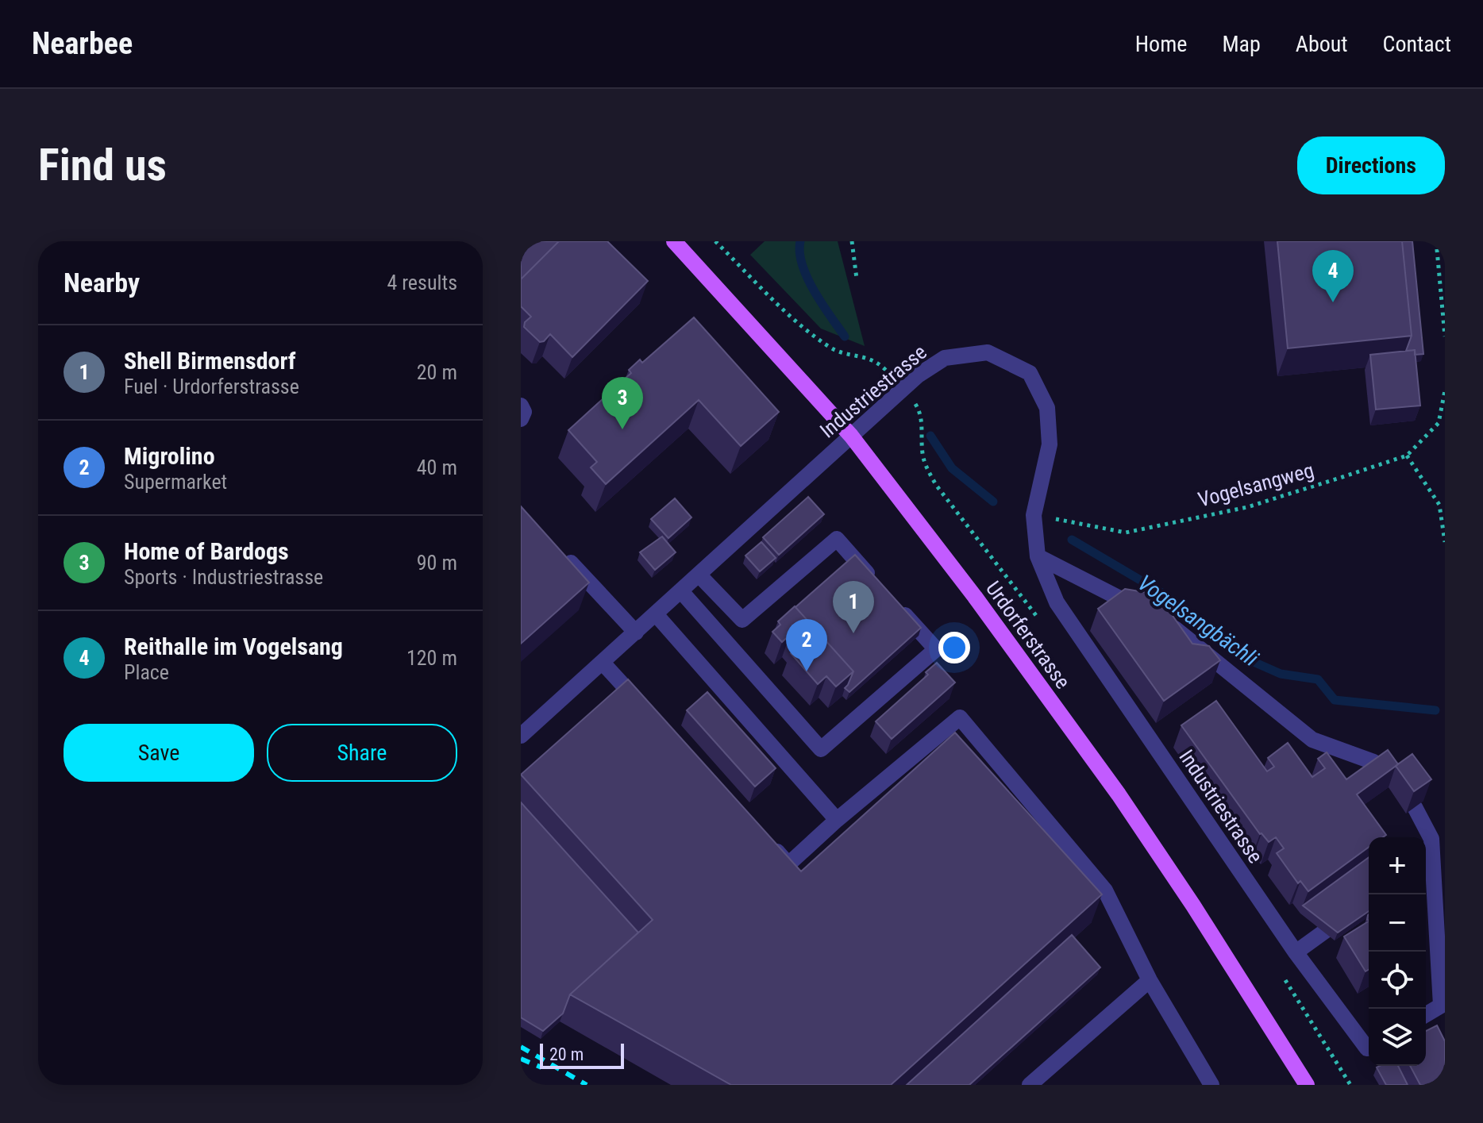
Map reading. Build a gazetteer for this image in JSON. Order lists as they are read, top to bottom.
{
  "streets": {
    "main road": ["Urdorferstrasse"],
    "street": ["Industriestrasse"],
    "path": ["Vogelsangweg"]
  },
  "crossings": [
    ["Industriestrasse", "Vogelsangweg"],
    ["Industriestrasse", "Urdorferstrasse"]
  ],
  "water": ["Vogelsangbächli"],
  "scale_bar": "20 m",
  "page": {
    "header": "Nearbee",
    "nav": [
      "Home",
      "Map",
      "About",
      "Contact"
    ],
    "buttons": [
      "Directions",
      ["Save", "Share"]
    ],
    "title": "Find us",
    "heading": ["Nearby", "4 results"],
    "pins": [
      "4",
      "3",
      "1",
      "2"
    ],
    "list": [
      {
        "mark": "1",
        "name": "Shell Birmensdorf",
        "note": "Fuel · Urdorferstrasse",
        "value": "20 m"
      },
      {
        "mark": "2",
        "name": "Migrolino",
        "note": "Supermarket",
        "value": "40 m"
      },
      {
        "mark": "3",
        "name": "Home of Bardogs",
        "note": "Sports · Industriestrasse",
        "value": "90 m"
      },
      {
        "mark": "4",
        "name": "Reithalle im Vogelsang",
        "note": "Place",
        "value": "120 m"
      }
    ],
    "map_buttons": ["+", "−"],
    "scale": "20 m"
  }
}
